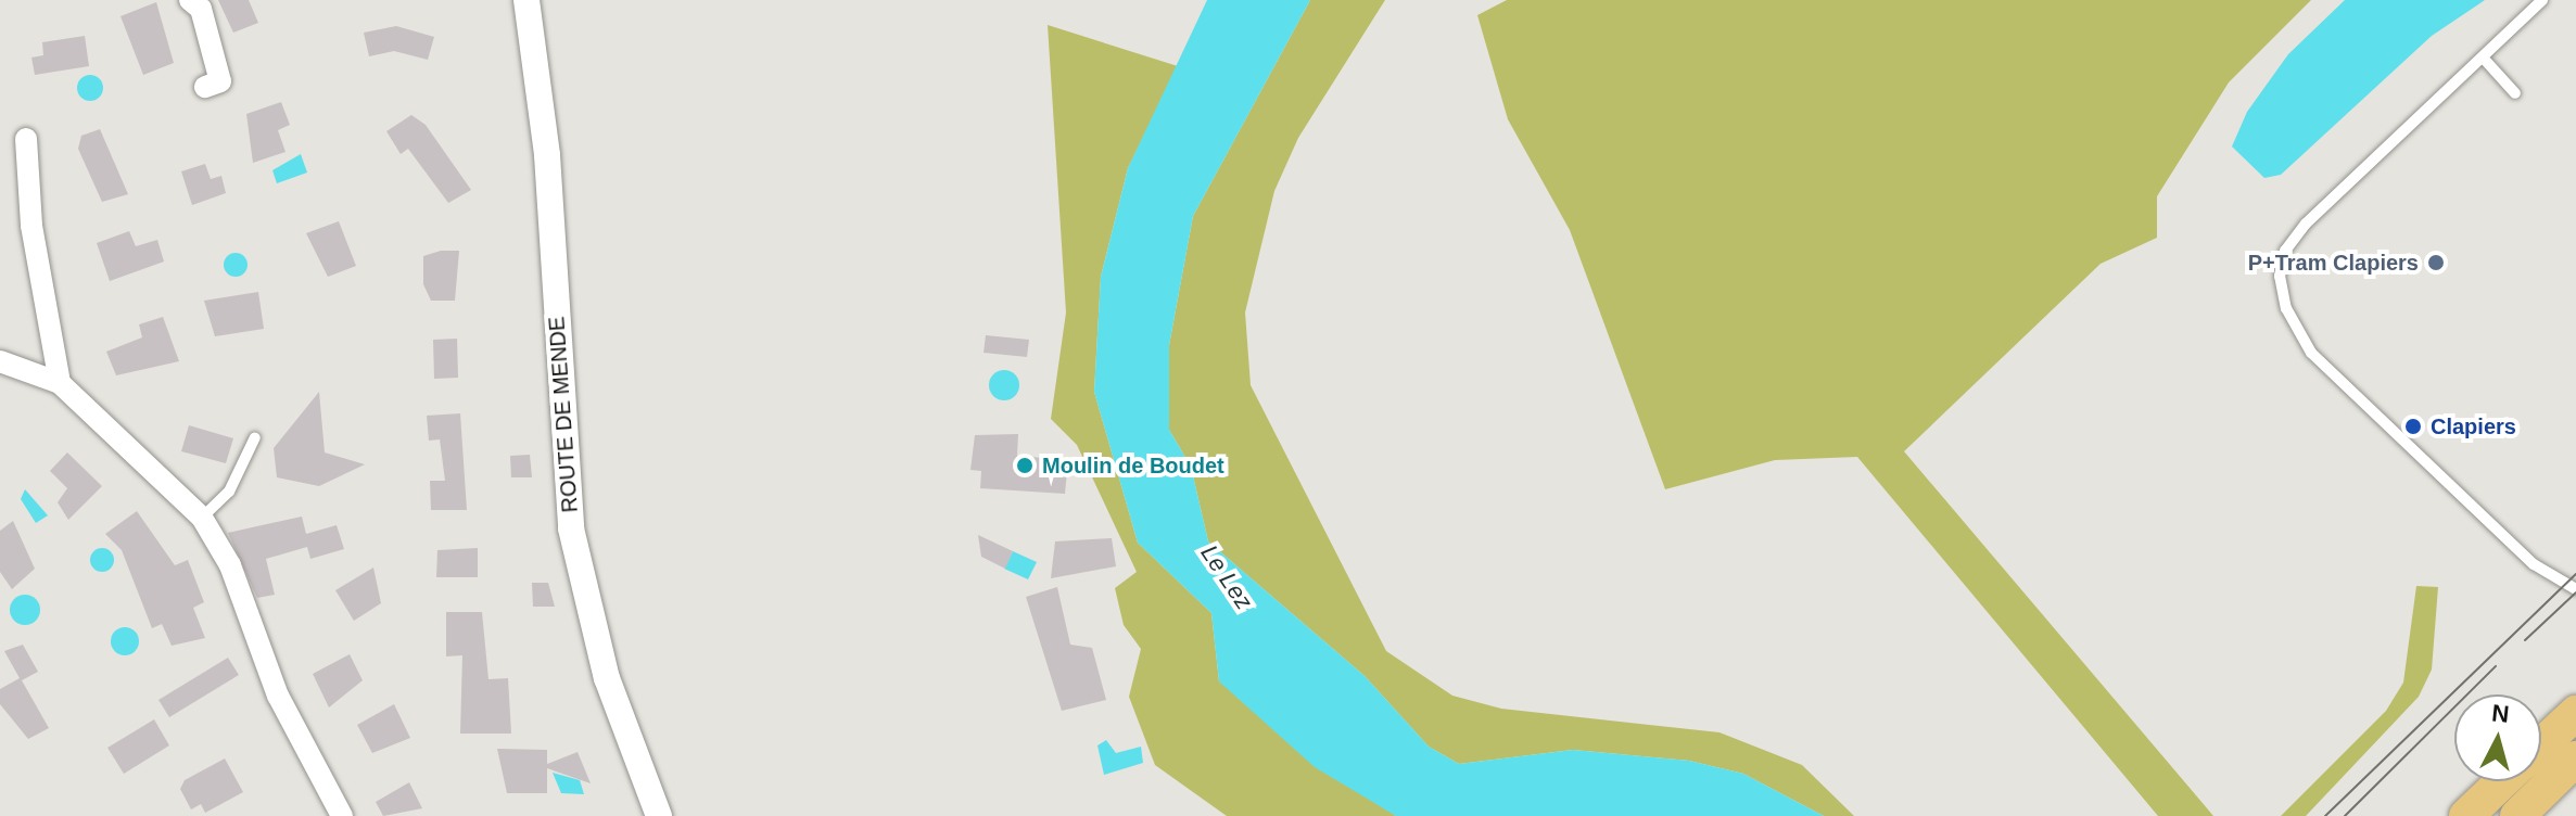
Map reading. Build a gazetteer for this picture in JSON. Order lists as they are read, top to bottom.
{
  "streets": {
    "street": ["ROUTE DE MENDE"]
  },
  "water": ["Le Lez"],
  "places": ["P+Tram Clapiers", "Clapiers", "Moulin de Boudet"],
  "north": "top"
}
